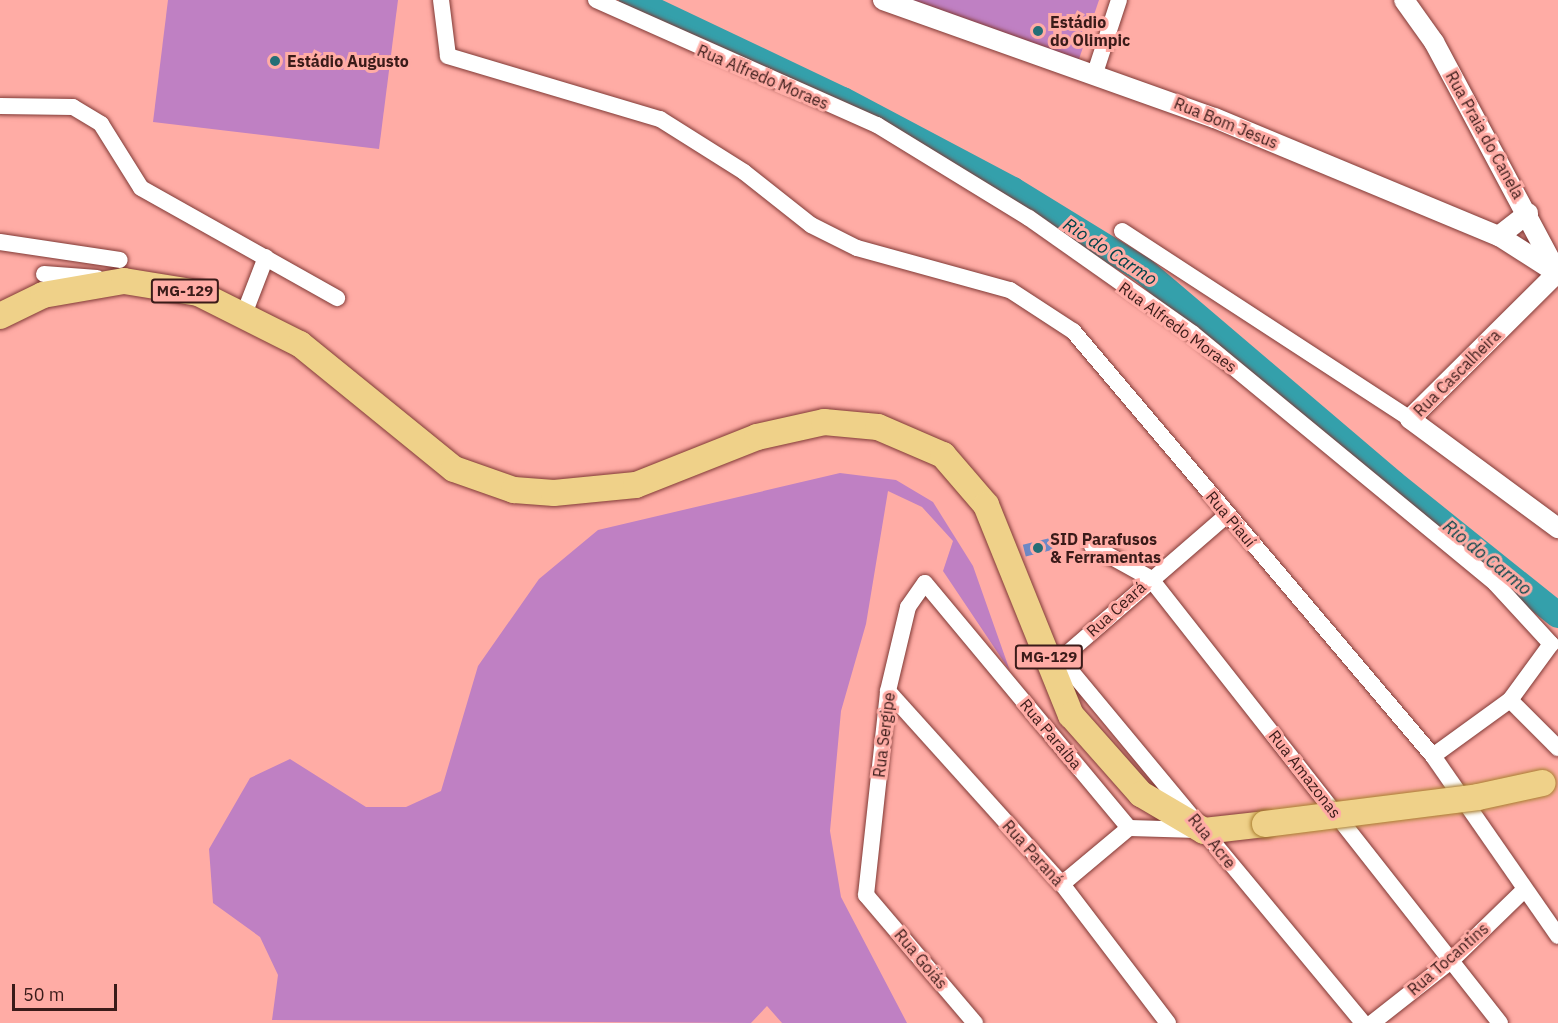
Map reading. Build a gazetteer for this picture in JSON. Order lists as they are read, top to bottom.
{
  "streets": {
    "main road": ["MG-129"],
    "street": [
      "Rua Alfredo Moraes",
      "Rua Bom Jesus",
      "Rua Praia do Canela",
      "Rua Cascalheira",
      "Rua Piauí",
      "Rua Ceará",
      "Rua Paraíba",
      "Rua Sergipe",
      "Rua Amazonas",
      "Rua Acre",
      "Rua Paraná",
      "Rua Goiás",
      "Rua Tocantins"
    ]
  },
  "crossings": [
    ["Rua Bom Jesus", "Rua Praia do Canela"],
    ["Rua Bom Jesus", "Rua Cascalheira"],
    ["Rua Praia do Canela", "Rua Cascalheira"],
    ["MG-129", "Rua Acre"],
    ["Rua Piauí", "Rua Ceará"],
    ["Rua Piauí", "Rua Tocantins"],
    ["Rua Ceará", "Rua Amazonas"],
    ["Rua Ceará", "Rua Acre"],
    ["Rua Paraíba", "Rua Sergipe"],
    ["Rua Sergipe", "Rua Paraná"],
    ["Rua Sergipe", "Rua Goiás"],
    ["Rua Amazonas", "Rua Tocantins"]
  ],
  "water": ["Rio do Carmo"],
  "places": ["Estádio do Olimpic", "Estádio Augusto", "SID Parafusos & Ferramentas"],
  "scale_bar": "50 m"
}
